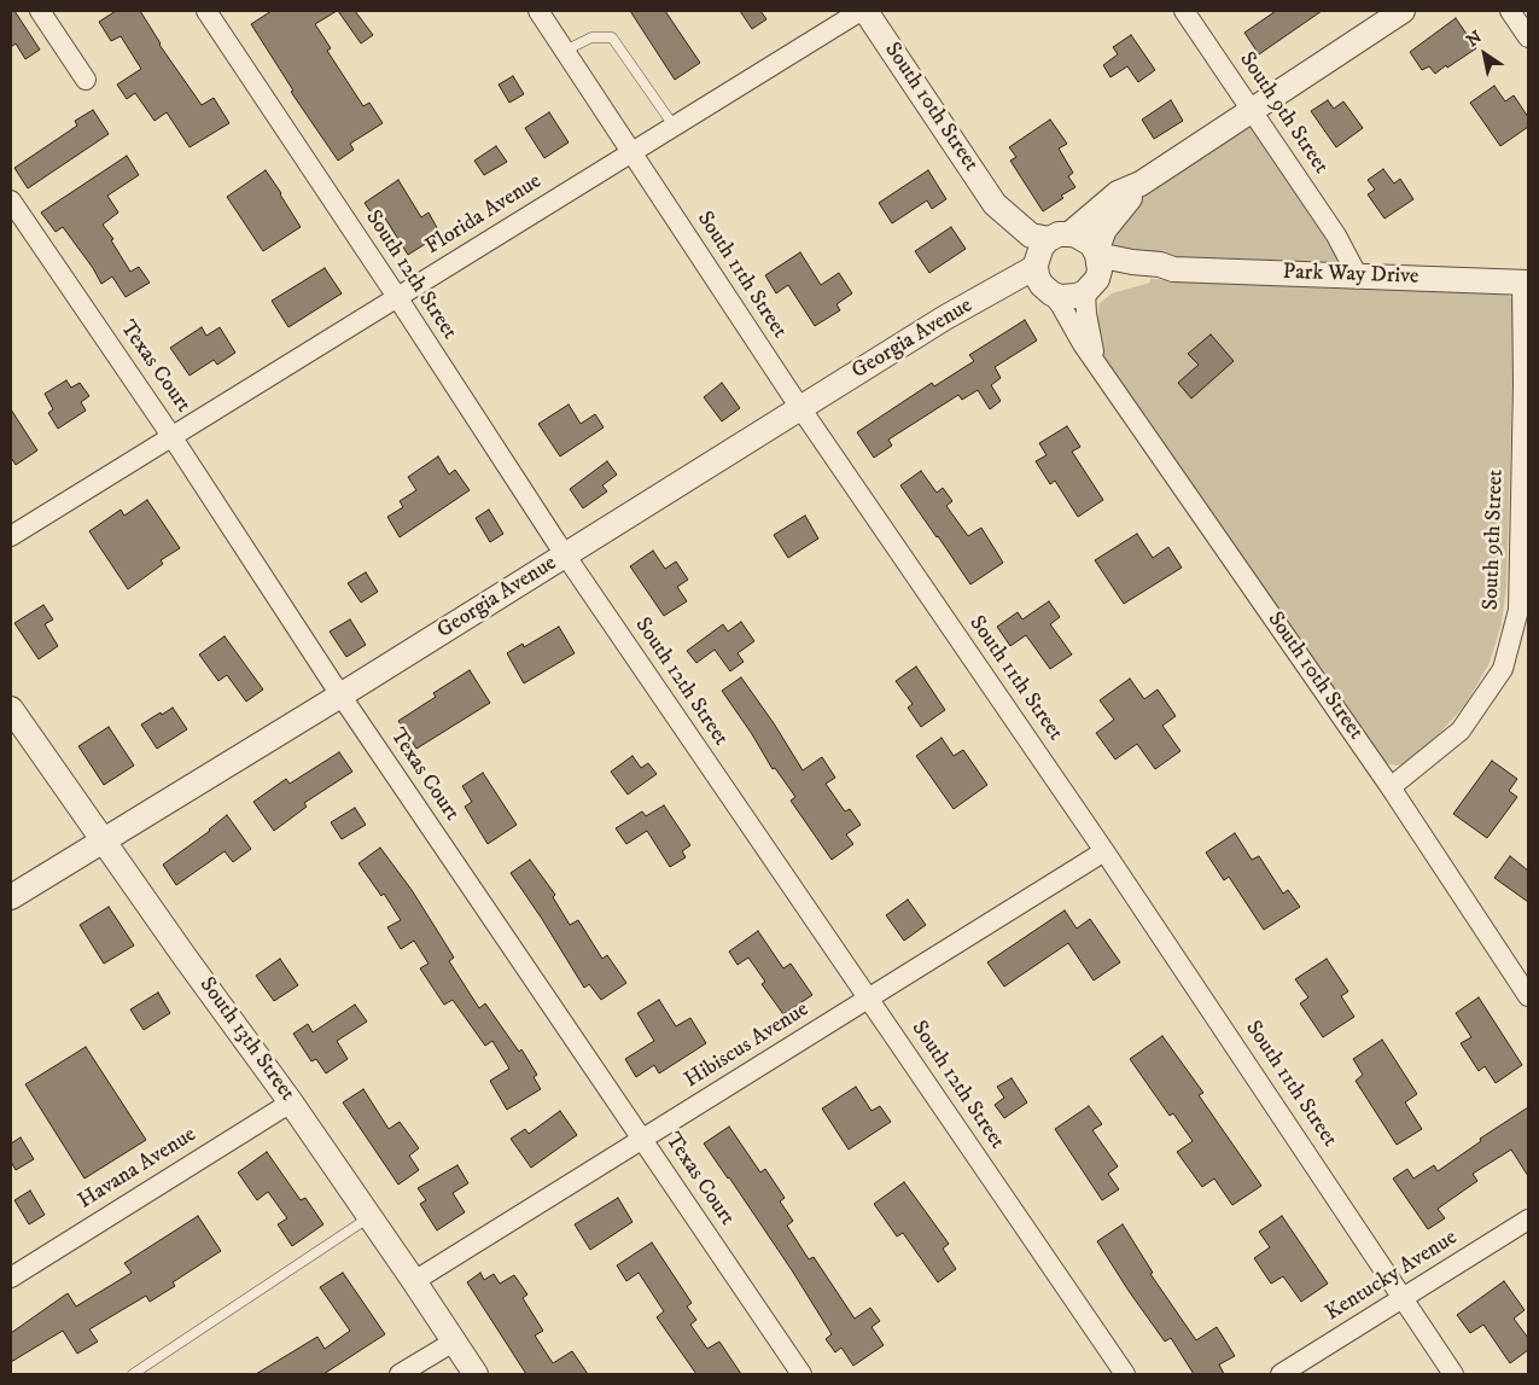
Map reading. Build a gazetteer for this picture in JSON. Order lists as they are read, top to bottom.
{
  "streets": {
    "street": [
      "South 10th Street",
      "South 9th Street",
      "Florida Avenue",
      "South 12th Street",
      "South 11th Street",
      "Park Way Drive",
      "Georgia Avenue",
      "Texas Court",
      "South 13th Street",
      "Hibiscus Avenue",
      "Havana Avenue",
      "Kentucky Avenue"
    ]
  },
  "crossings": [
    ["South 10th Street", "South 9th Street"],
    ["South 10th Street", "Park Way Drive"],
    ["South 10th Street", "Georgia Avenue"],
    ["South 9th Street", "Park Way Drive"],
    ["Florida Avenue", "South 12th Street"],
    ["Florida Avenue", "South 11th Street"],
    ["Florida Avenue", "Texas Court"],
    ["South 12th Street", "Georgia Avenue"],
    ["South 12th Street", "Hibiscus Avenue"],
    ["South 11th Street", "Georgia Avenue"],
    ["South 11th Street", "Hibiscus Avenue"],
    ["South 11th Street", "Kentucky Avenue"],
    ["Park Way Drive", "Georgia Avenue"],
    ["Georgia Avenue", "Texas Court"],
    ["Georgia Avenue", "South 13th Street"],
    ["Texas Court", "Hibiscus Avenue"],
    ["South 13th Street", "Hibiscus Avenue"],
    ["South 13th Street", "Havana Avenue"]
  ],
  "north": "top left"
}
